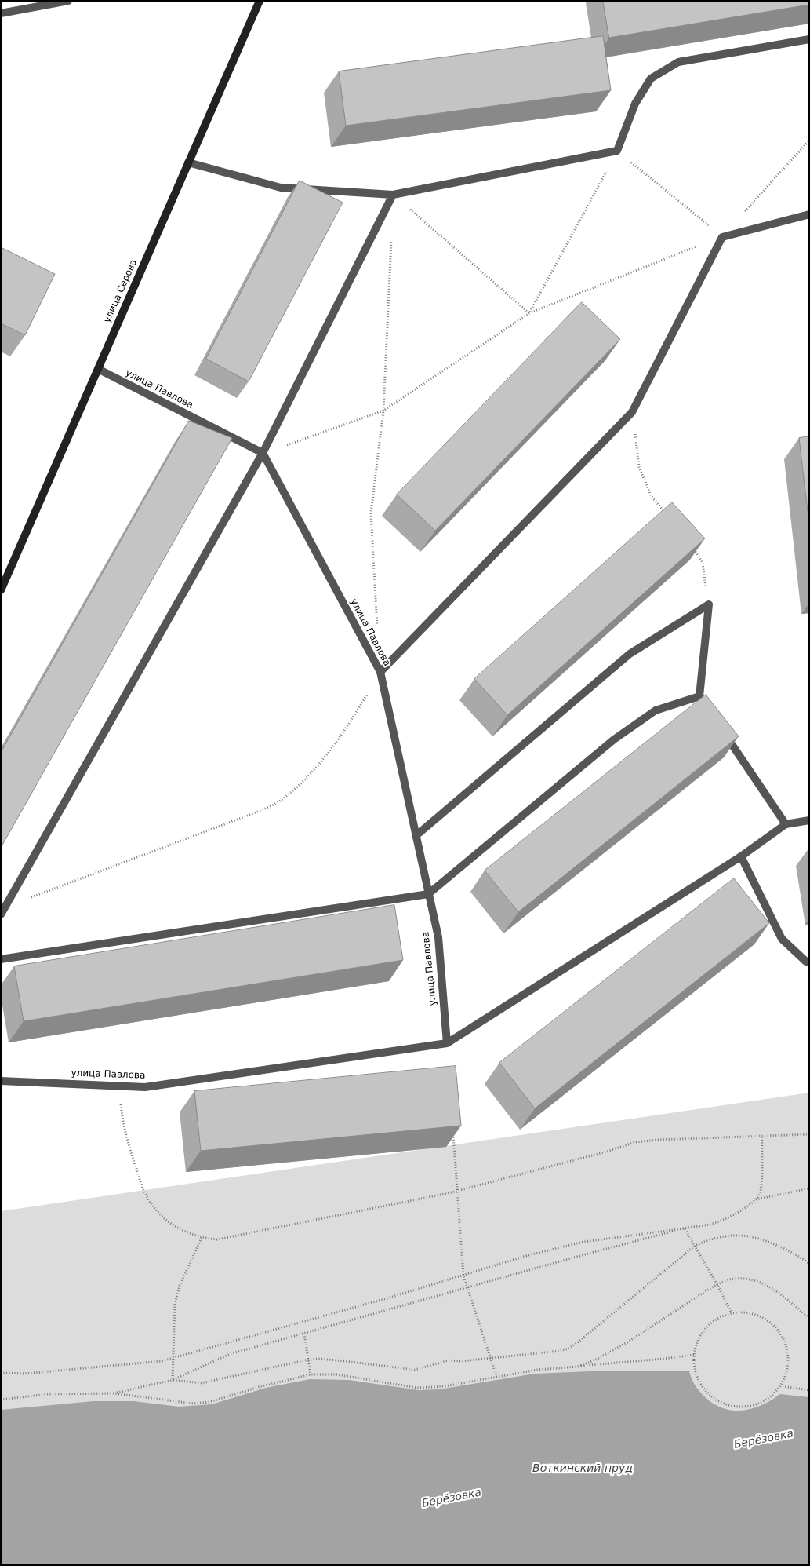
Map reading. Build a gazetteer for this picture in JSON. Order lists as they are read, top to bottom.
{
  "streets": {
    "main road": ["улица Серова"],
    "street": ["улица Павлова"]
  },
  "crossings": [
    ["улица Серова", "улица Павлова"]
  ],
  "water": ["Берёзовка", "Воткинский пруд"]
}
